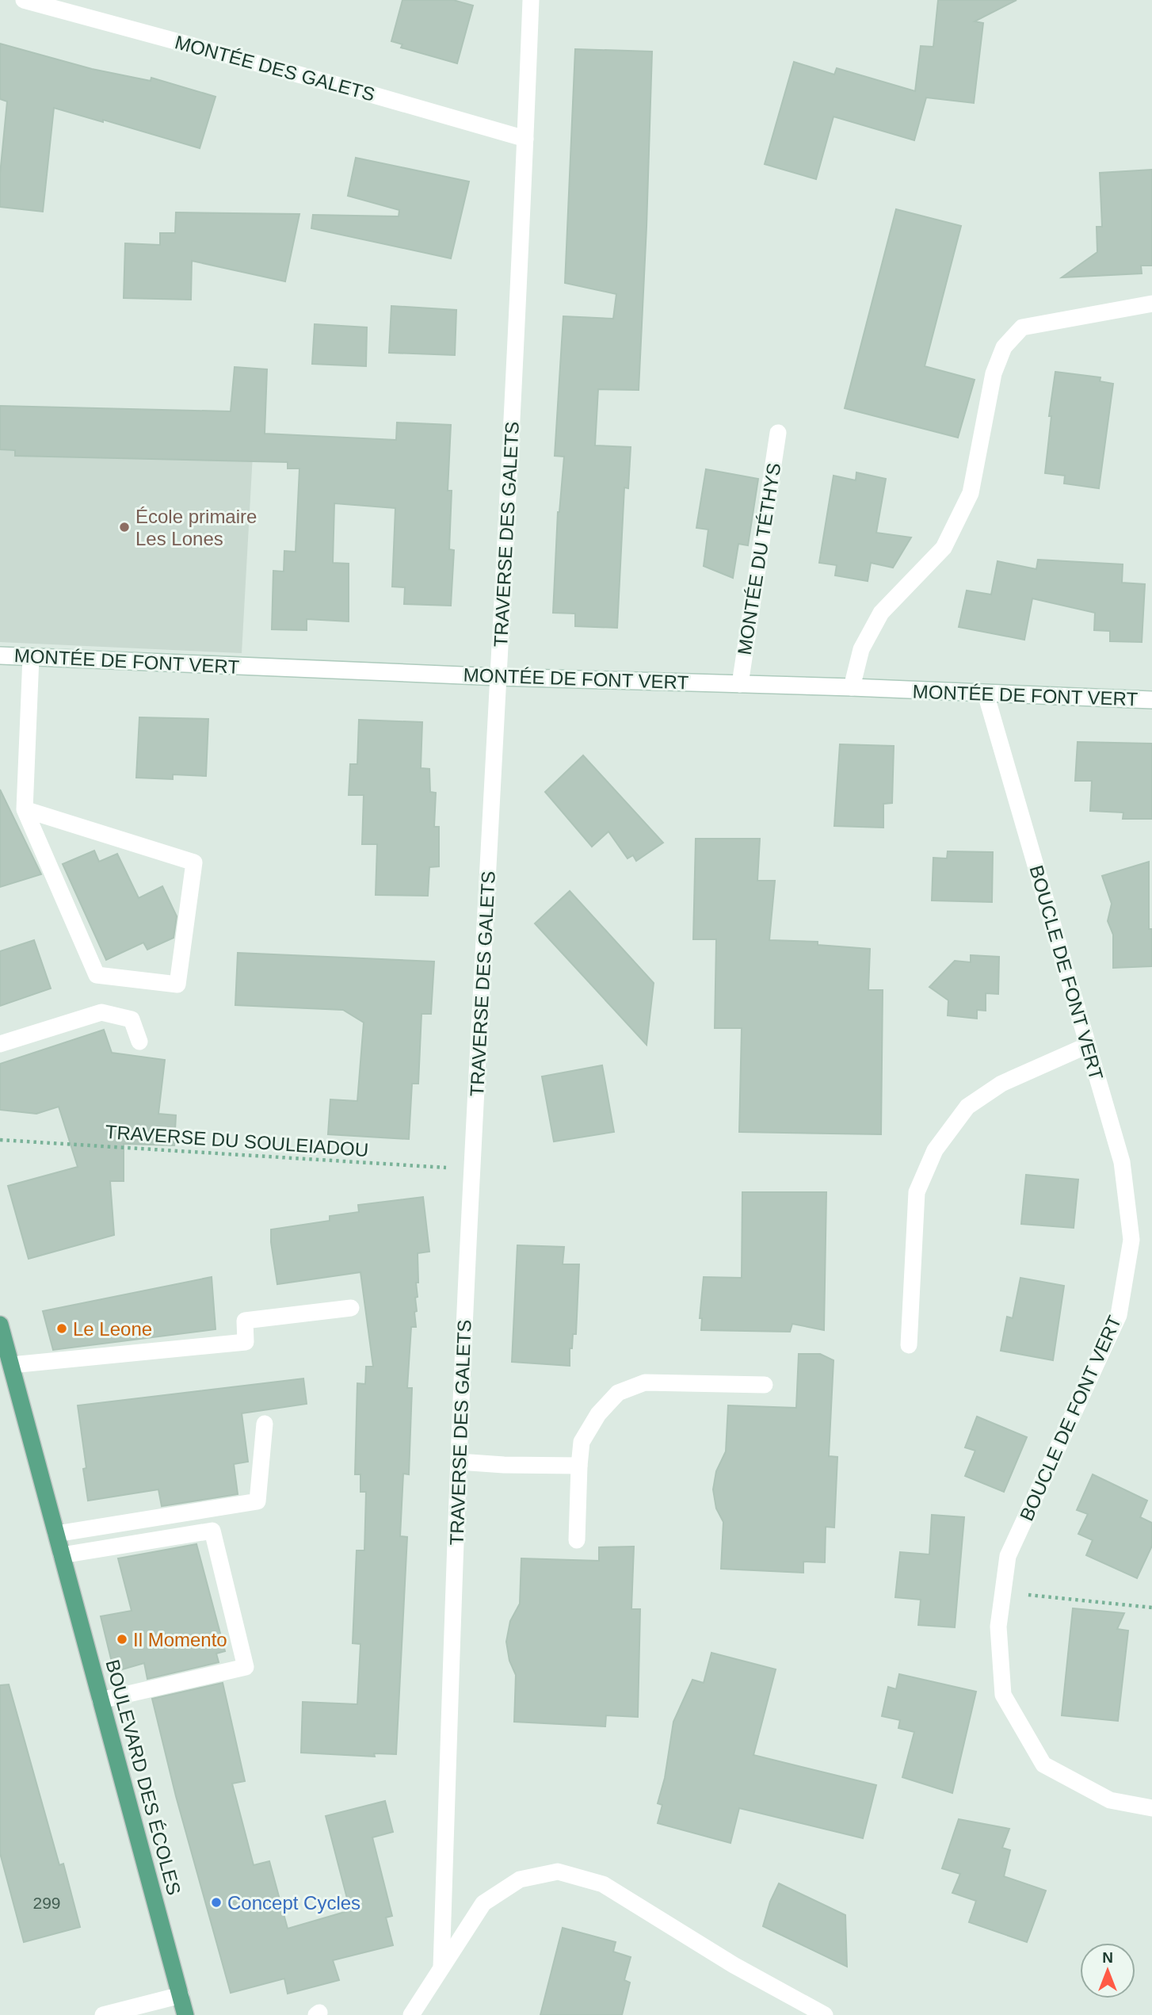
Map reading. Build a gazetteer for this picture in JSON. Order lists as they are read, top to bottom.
{
  "streets": {
    "main road": ["BOULEVARD DES ÉCOLES"],
    "street": [
      "MONTÉE DES GALETS",
      "TRAVERSE DES GALETS",
      "MONTÉE DU TÉTHYS",
      "MONTÉE DE FONT VERT",
      "BOUCLE DE FONT VERT"
    ],
    "path": ["TRAVERSE DU SOULEIADOU"]
  },
  "crossings": [
    ["MONTÉE DES GALETS", "TRAVERSE DES GALETS"],
    ["TRAVERSE DES GALETS", "MONTÉE DE FONT VERT"],
    ["TRAVERSE DES GALETS", "TRAVERSE DU SOULEIADOU"],
    ["MONTÉE DU TÉTHYS", "MONTÉE DE FONT VERT"],
    ["MONTÉE DE FONT VERT", "BOUCLE DE FONT VERT"]
  ],
  "places": [
    "École primaire Les Lones",
    "Le Leone",
    "Il Momento",
    "Concept Cycles"
  ],
  "house_numbers": ["299"],
  "north": "top"
}
